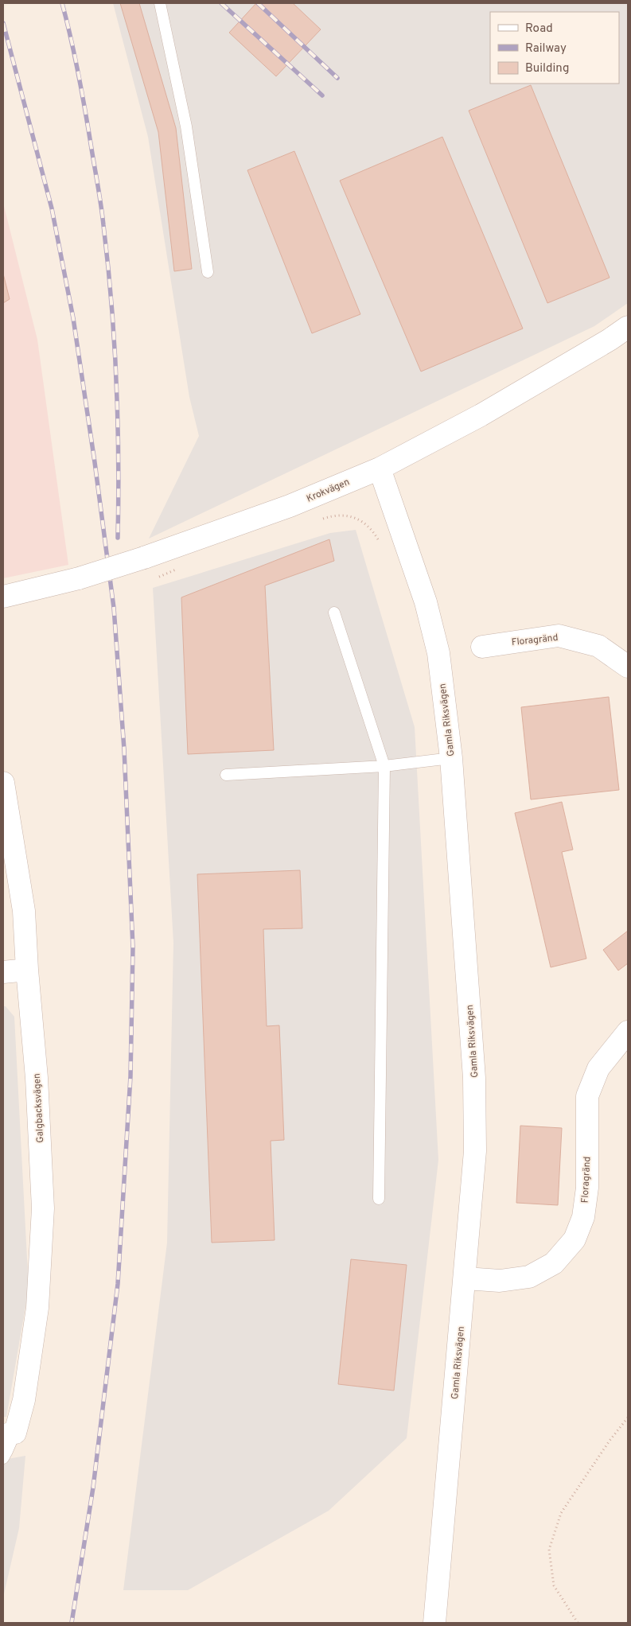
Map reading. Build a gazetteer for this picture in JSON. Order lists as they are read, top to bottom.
{
  "streets": {
    "street": [
      "Krokvägen",
      "Floragränd",
      "Gamla Riksvägen",
      "Galgbacksvägen"
    ]
  },
  "crossings": [
    ["Krokvägen", "Gamla Riksvägen"],
    ["Floragränd", "Gamla Riksvägen"]
  ],
  "legend": ["Road", "Railway", "Building"]
}
